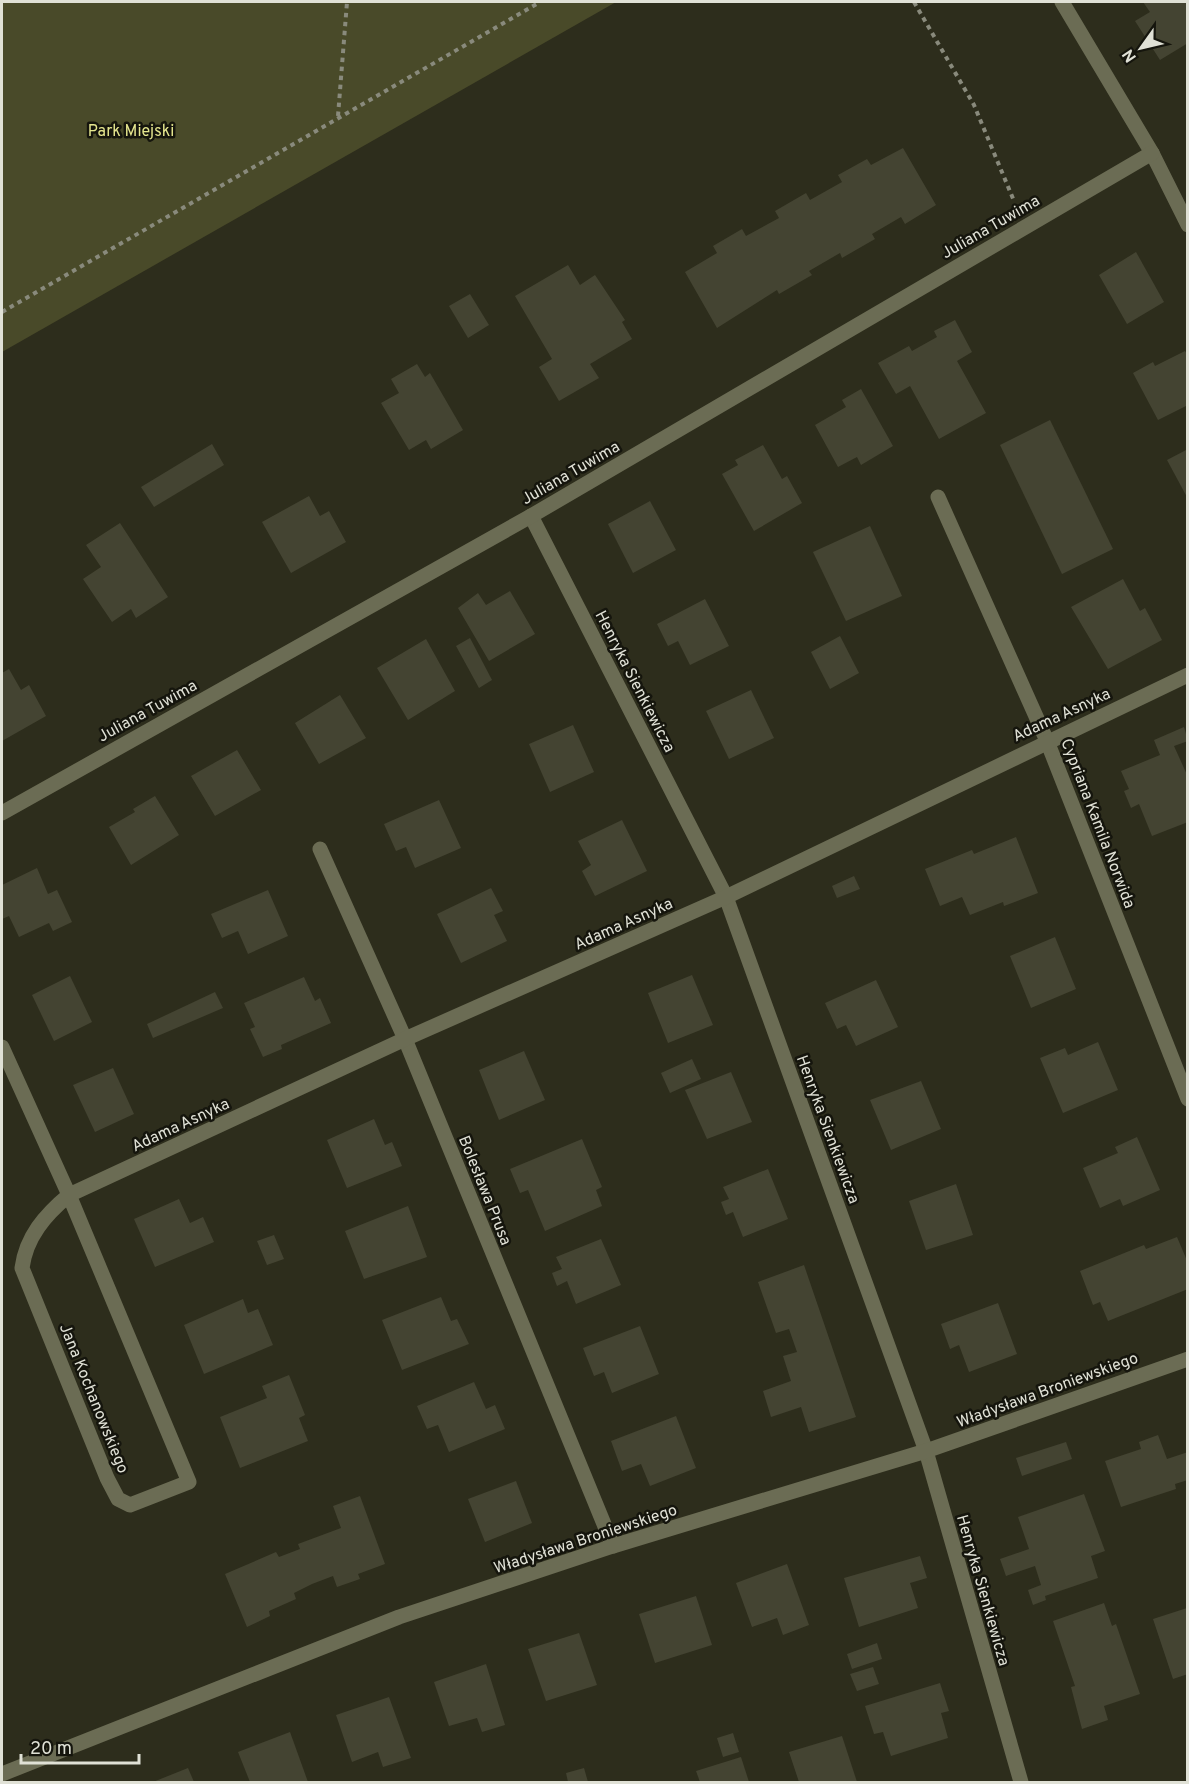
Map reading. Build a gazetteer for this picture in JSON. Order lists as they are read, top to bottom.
{
  "streets": {
    "street": [
      "Juliana Tuwima",
      "Henryka Sienkiewicza",
      "Adama Asnyka",
      "Cypriana Kamila Norwida",
      "Bolesława Prusa",
      "Władysława Broniewskiego",
      "Jana Kochanowskiego"
    ]
  },
  "crossings": [
    ["Juliana Tuwima", "Henryka Sienkiewicza"],
    ["Henryka Sienkiewicza", "Adama Asnyka"],
    ["Henryka Sienkiewicza", "Władysława Broniewskiego"],
    ["Adama Asnyka", "Cypriana Kamila Norwida"],
    ["Adama Asnyka", "Bolesława Prusa"],
    ["Adama Asnyka", "Jana Kochanowskiego"],
    ["Bolesława Prusa", "Władysława Broniewskiego"]
  ],
  "parks": ["Park Miejski"],
  "scale_bar": "20 m",
  "north": "bottom left"
}
